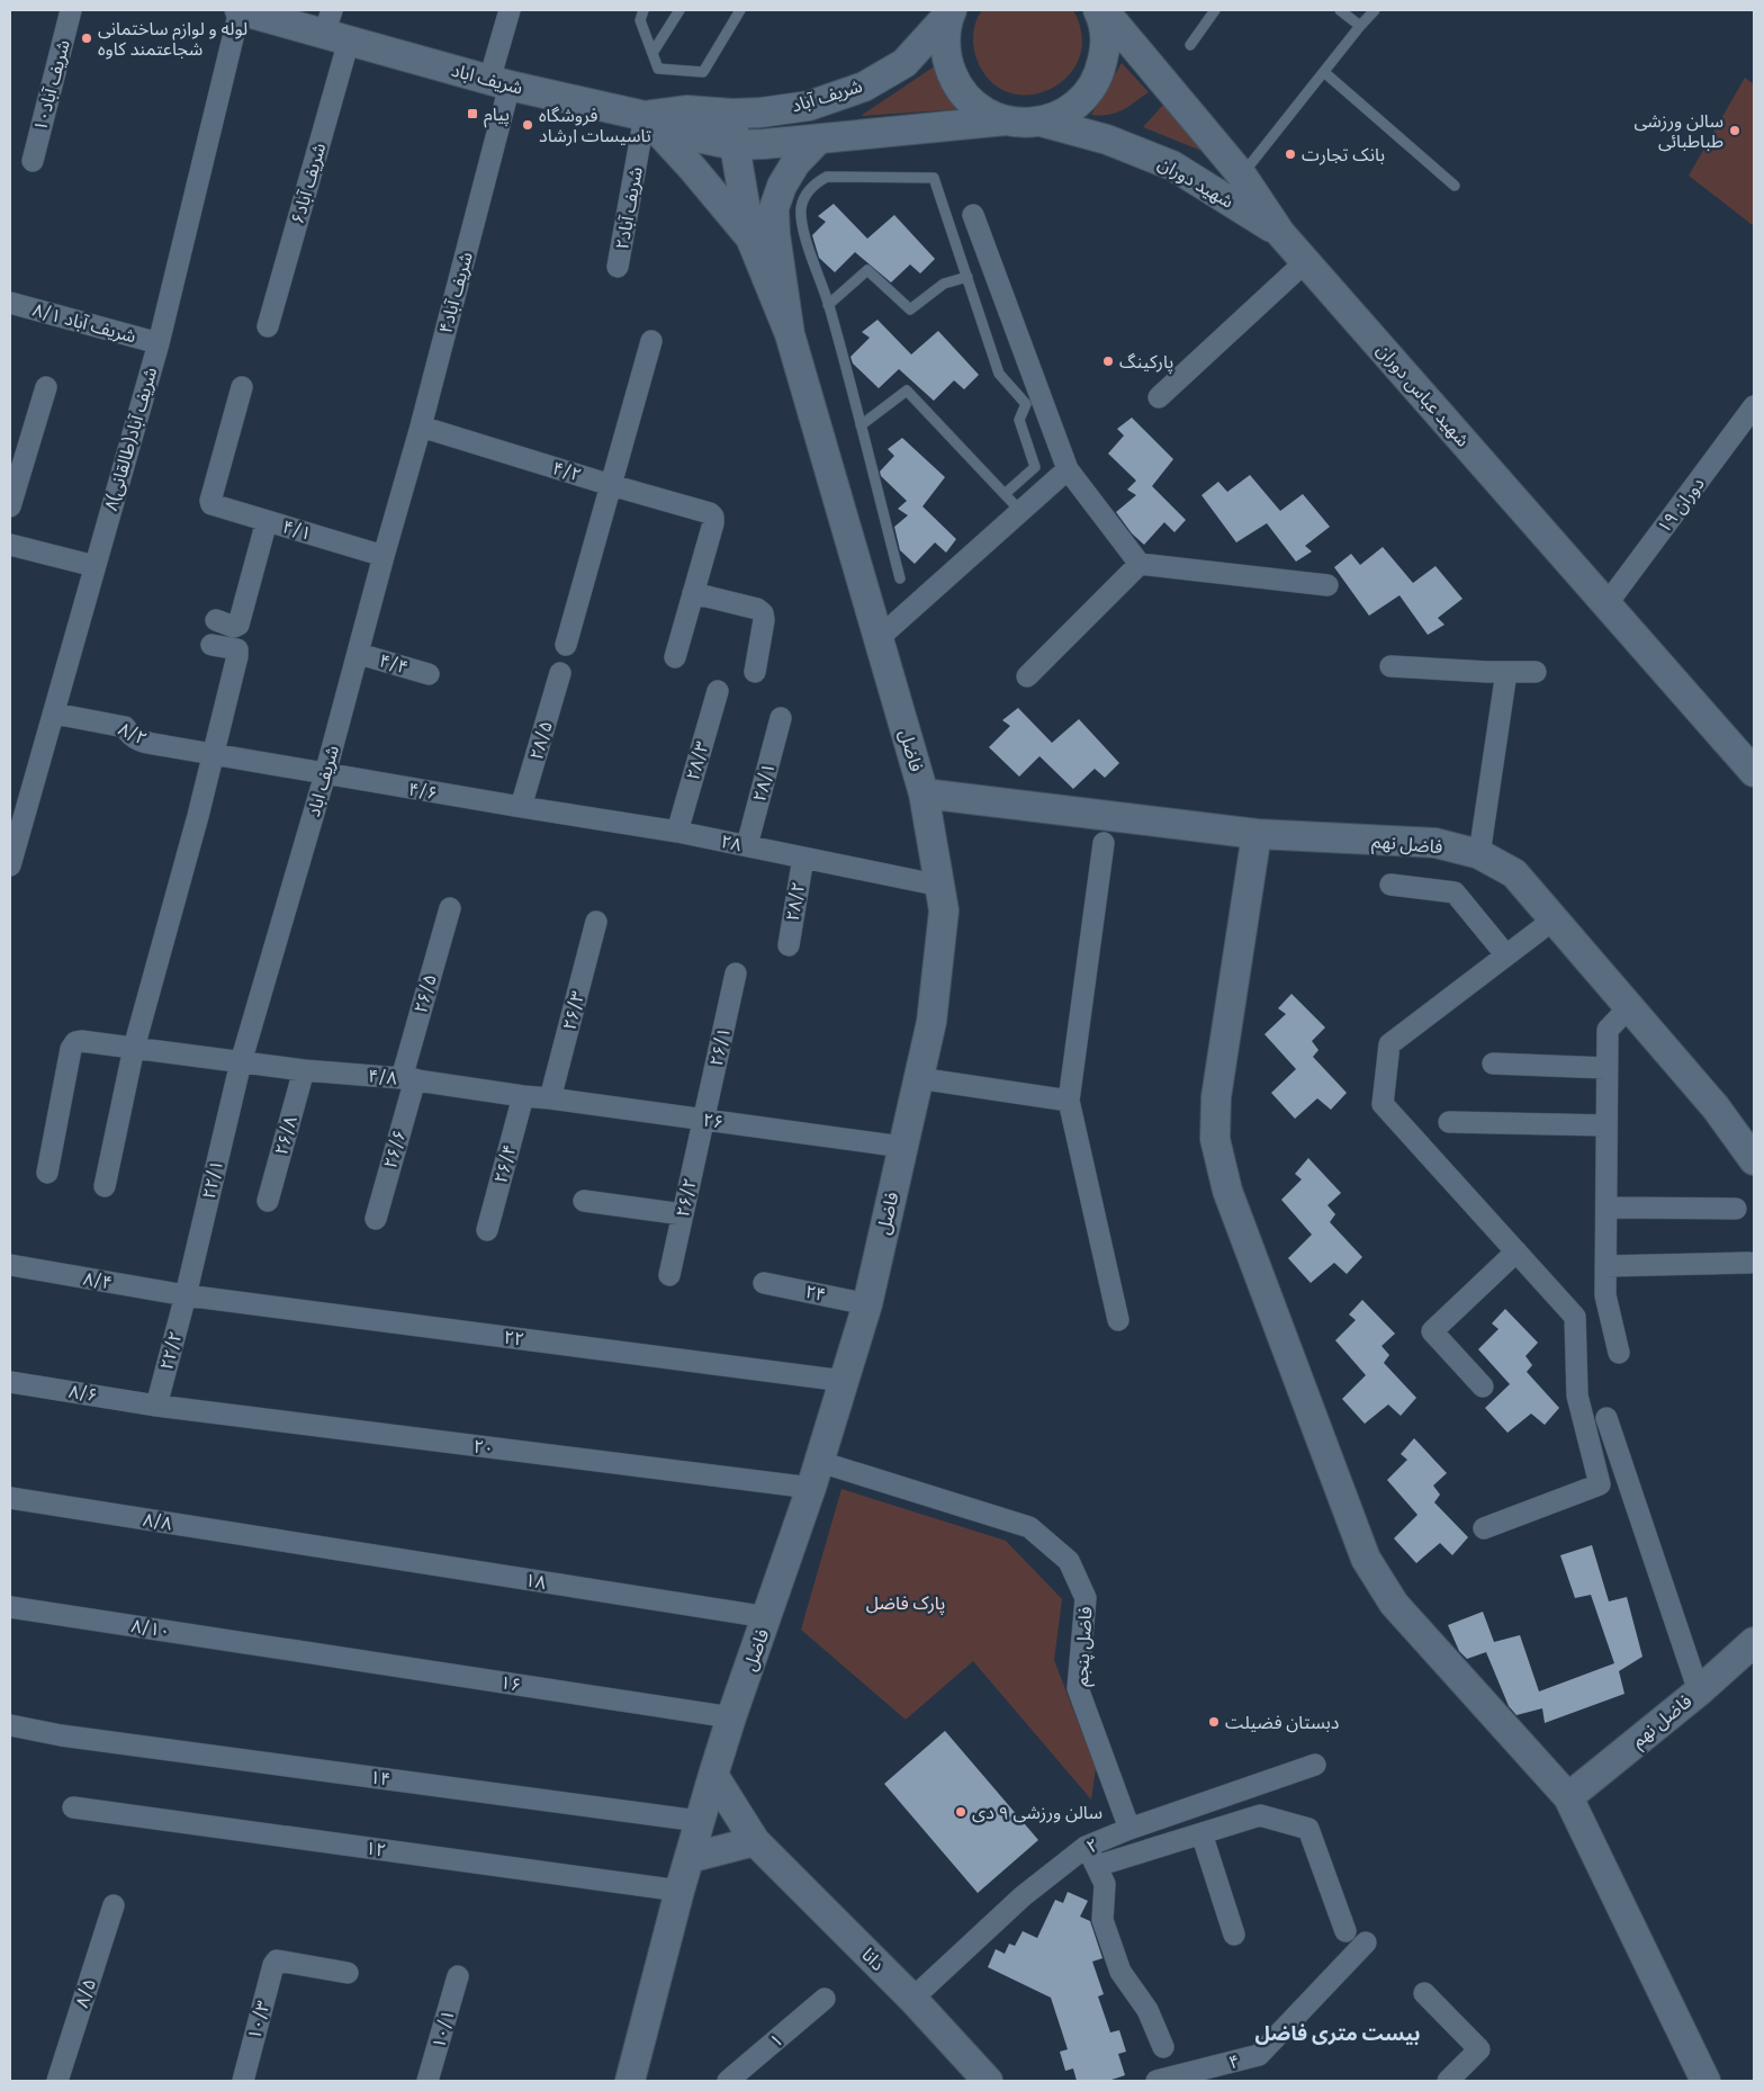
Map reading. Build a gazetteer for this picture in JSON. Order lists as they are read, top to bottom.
{
  "streets": {
    "main road": [
      "شریف اباد",
      "شریف آباد",
      "شهید دوران",
      "شهید عباس دوران",
      "فاضل",
      "فاضل نهم",
      "دانا"
    ],
    "street": [
      "شریف آباد۱۰",
      "شریف آباد۶",
      "شریف آباد۲",
      "۴شریف آباد",
      "شریف آباد ۸/۱",
      "۸شریف آباد(طالقانی)",
      "۴/۲",
      "دوران ۱۹",
      "۴/۱",
      "۴/۴",
      "۸/۲",
      "۲۸/۵",
      "۲۸/۳",
      "۲۸/۱",
      "۴/۶",
      "۲۸",
      "۲۸/۲",
      "۲۶/۵",
      "۲۶/۳",
      "۲۶/۱",
      "۴/۸",
      "۲۶",
      "۲۶/۸",
      "۲۶/۶",
      "۲۶/۴",
      "۲۲/۱",
      "۲۶/۲",
      "۸/۴",
      "۲۴",
      "۲۲",
      "۲۲/۲",
      "۸/۶",
      "۲۰",
      "۸/۸",
      "۱۸",
      "۸/۱۰",
      "فاضل پنجم",
      "۱۶",
      "۱۴",
      "۲",
      "۱۲",
      "۸/۵",
      "۱۰/۳",
      "۱۰/۱",
      "۱",
      "۴"
    ]
  },
  "crossings": [
    ["شریف اباد", "شریف آباد"],
    ["شریف اباد", "شریف آباد۶"],
    ["شریف اباد", "شریف آباد۲"],
    ["شریف اباد", "۴شریف آباد"],
    ["شریف اباد", "۸شریف آباد(طالقانی)"],
    ["شریف اباد", "۴/۱"],
    ["شریف اباد", "۴/۴"],
    ["شریف اباد", "۸/۲"],
    ["شریف اباد", "۴/۶"],
    ["شریف اباد", "۴/۸"],
    ["شریف اباد", "۲۲/۱"],
    ["شریف آباد", "شریف آباد۲"],
    ["شهید دوران", "شهید عباس دوران"],
    ["۴شریف آباد", "۴/۲"],
    ["شریف آباد ۸/۱", "۸شریف آباد(طالقانی)"],
    ["شهید عباس دوران", "دوران ۱۹"],
    ["۸شریف آباد(طالقانی)", "۸/۲"],
    ["۸/۲", "۴/۶"],
    ["۲۸/۵", "۴/۶"],
    ["۲۸/۵", "۲۸"],
    ["فاضل", "۲۸"],
    ["فاضل", "فاضل نهم"],
    ["فاضل", "۲۶"],
    ["فاضل", "۲۴"],
    ["فاضل", "۲۲"],
    ["فاضل", "۲۰"],
    ["فاضل", "۱۸"],
    ["فاضل", "فاضل پنجم"],
    ["فاضل", "۱۶"],
    ["فاضل", "۱۴"],
    ["فاضل", "۱۲"],
    ["فاضل", "دانا"],
    ["۲۸/۳", "۲۸"],
    ["۲۸/۱", "۲۸"],
    ["۴/۶", "۲۸"],
    ["۲۸", "۲۸/۲"],
    ["۲۶/۵", "۴/۸"],
    ["۲۶/۵", "۲۶/۶"],
    ["۲۶/۳", "۲۶"],
    ["۲۶/۱", "۲۶"],
    ["۲۶/۱", "۲۶/۲"],
    ["۴/۸", "۲۶"],
    ["۴/۸", "۲۶/۸"],
    ["۴/۸", "۲۶/۶"],
    ["۴/۸", "۲۶/۴"],
    ["۴/۸", "۲۲/۱"],
    ["۲۶", "۲۶/۴"],
    ["۲۶", "۲۶/۲"],
    ["۲۲/۱", "۸/۴"],
    ["۲۲/۱", "۲۲"],
    ["۲۲/۱", "۲۲/۲"],
    ["۸/۴", "۲۲"],
    ["۸/۴", "۲۲/۲"],
    ["۲۲", "۲۲/۲"],
    ["۲۲/۲", "۸/۶"],
    ["۲۲/۲", "۲۰"],
    ["۸/۶", "۲۰"],
    ["۲۰", "فاضل پنجم"],
    ["۸/۸", "۱۸"],
    ["۸/۱۰", "۱۶"],
    ["فاضل پنجم", "۲"],
    ["۲", "دانا"]
  ],
  "districts": ["بیست متری فاضل"],
  "parks": ["پارک فاضل"],
  "places": {
    "other": [
      "لوله و لوازم ساختمانی شجاعتمند کاوه",
      "فروشگاه تاسیسات ارشاد",
      "سالن ورزشی طباطبائی",
      "بانک تجارت",
      "پارکینگ",
      "دبستان فضیلت",
      "سالن ورزشی ۹ دی"
    ],
    "transit": ["پیام"]
  }
}
